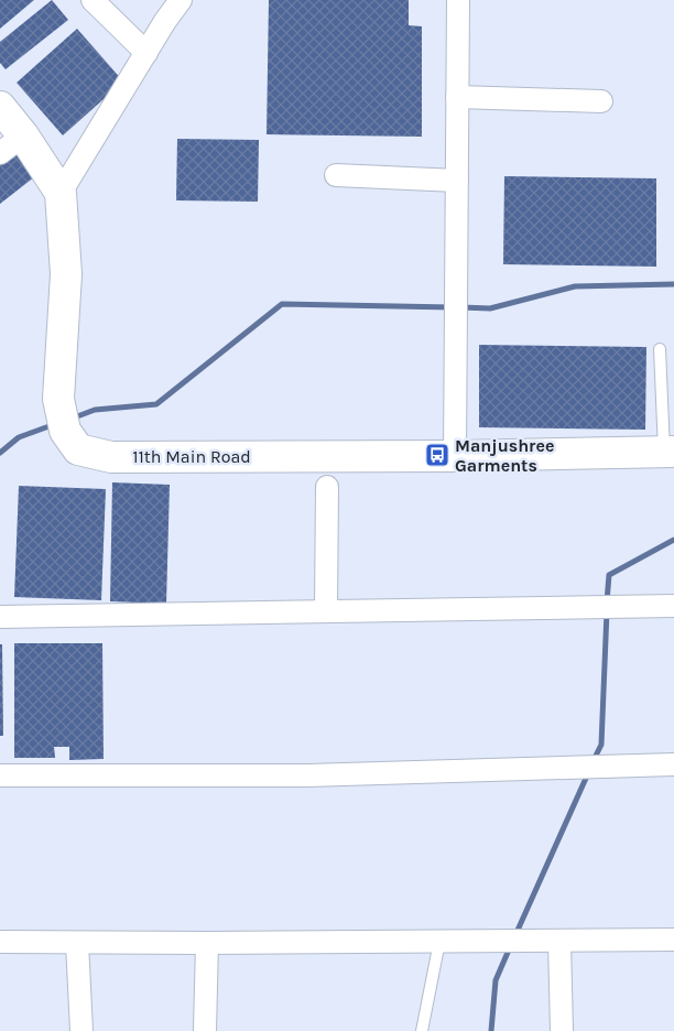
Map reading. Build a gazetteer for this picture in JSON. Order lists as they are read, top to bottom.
{
  "streets": {
    "street": ["11th Main Road"]
  },
  "places": {
    "bus stop": ["Manjushree Garments"]
  }
}
